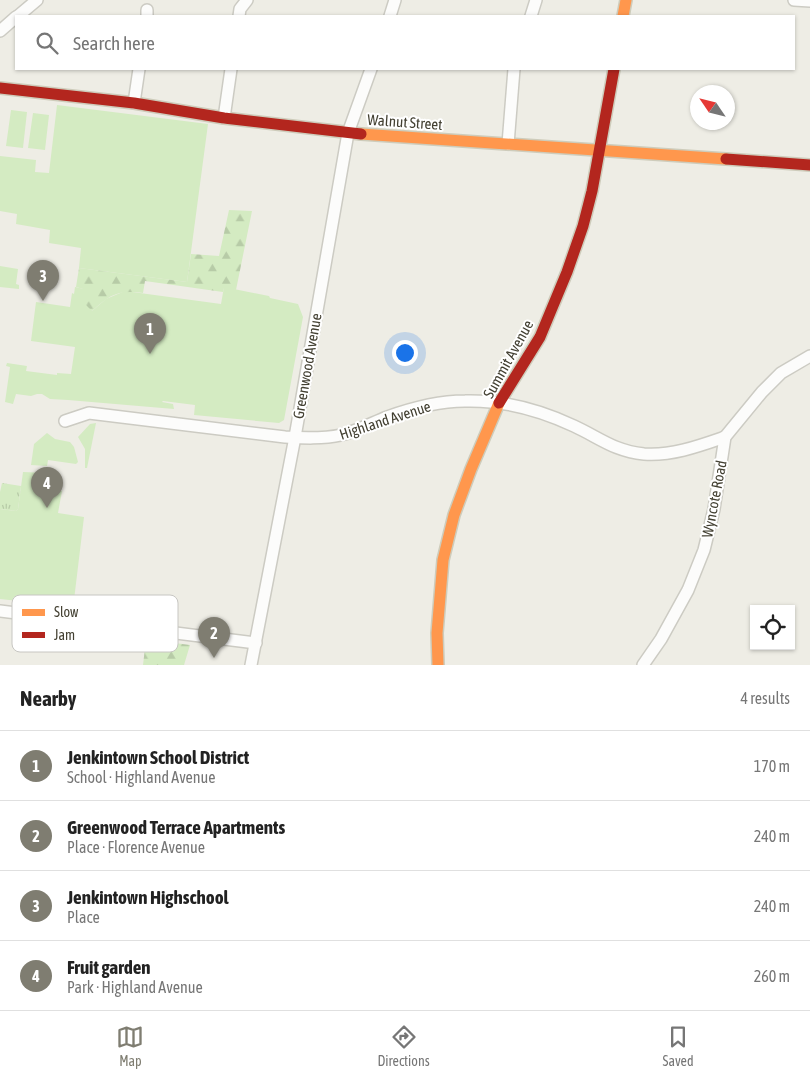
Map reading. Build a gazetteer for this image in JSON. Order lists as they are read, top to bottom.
{
  "streets": {
    "street": [
      "Walnut Street",
      "Summit Avenue",
      "Greenwood Avenue",
      "Highland Avenue",
      "Wyncote Road"
    ]
  },
  "crossings": [
    ["Walnut Street", "Summit Avenue"],
    ["Walnut Street", "Greenwood Avenue"],
    ["Summit Avenue", "Highland Avenue"],
    ["Greenwood Avenue", "Highland Avenue"],
    ["Highland Avenue", "Wyncote Road"]
  ],
  "legend": ["Slow", "Jam"],
  "north": "top left",
  "page": {
    "search": "Search here",
    "pins": [
      "3",
      "1",
      "4",
      "2"
    ],
    "heading": ["Nearby", "4 results"],
    "list": [
      {
        "mark": "1",
        "name": "Jenkintown School District",
        "note": "School · Highland Avenue",
        "value": "170 m"
      },
      {
        "mark": "2",
        "name": "Greenwood Terrace Apartments",
        "note": "Place · Florence Avenue",
        "value": "240 m"
      },
      {
        "mark": "3",
        "name": "Jenkintown Highschool",
        "note": "Place",
        "value": "240 m"
      },
      {
        "mark": "4",
        "name": "Fruit garden",
        "note": "Park · Highland Avenue",
        "value": "260 m"
      }
    ],
    "nav": ["Map", "Directions", "Saved"]
  }
}
